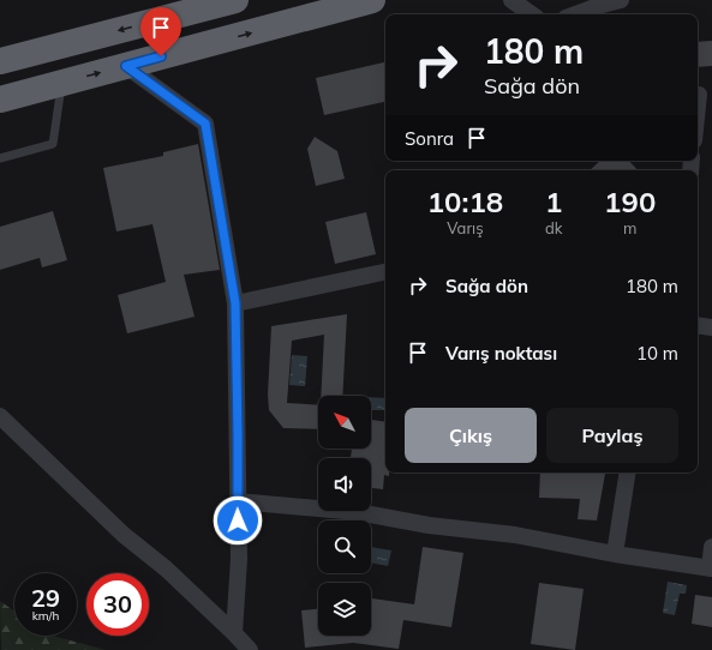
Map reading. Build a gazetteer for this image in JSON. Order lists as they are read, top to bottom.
{
  "north": "top left",
  "page": {
    "turn": ["180 m", "Sağa dön"],
    "then": "Sonra",
    "eta": [
      "10:18",
      "Varış",
      "1",
      "dk",
      "190",
      "m"
    ],
    "list": [
      {
        "name": "Sağa dön",
        "value": "180 m"
      },
      {
        "name": "Varış noktası",
        "value": "10 m"
      }
    ],
    "buttons": ["Çıkış", "Paylaş"],
    "speed": "29 km/h",
    "limit": "30"
  }
}
